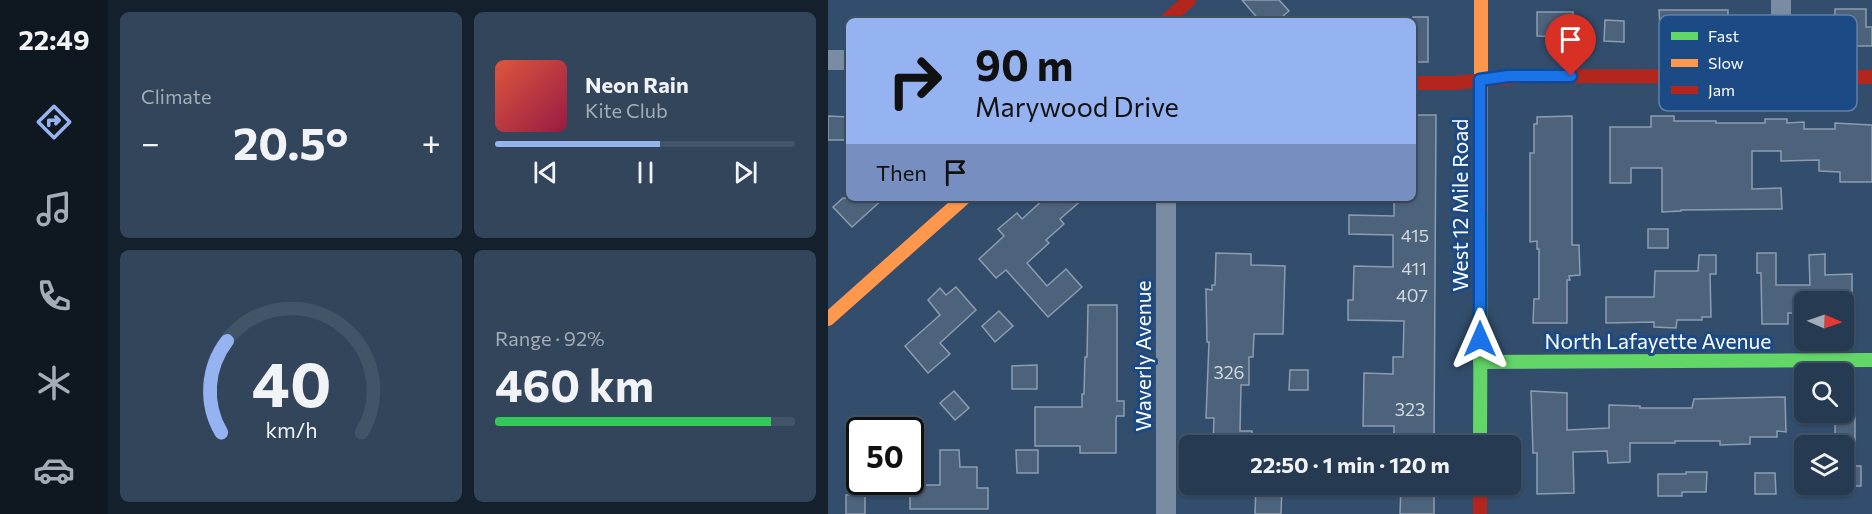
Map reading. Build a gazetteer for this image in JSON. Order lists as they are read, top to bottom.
{
  "streets": {
    "street": ["West 12 Mile Road", "North Lafayette Avenue", "Waverly Avenue"]
  },
  "crossings": [
    ["West 12 Mile Road", "North Lafayette Avenue"]
  ],
  "house_numbers": [
    "415",
    "411",
    "407",
    "326",
    "323"
  ],
  "legend": ["Fast", "Slow", "Jam"],
  "north": "right",
  "page": {
    "tabs": "22:49",
    "tile": [
      "Climate",
      ["Range · 92%", "460 km"]
    ],
    "turn": ["90 m", "Marywood Drive"],
    "song": ["Neon Rain", "Kite Club"],
    "heat": ["−", "20.5°", "+"],
    "then": "Then",
    "limit": "50",
    "trip": "22:50 · 1 min · 120 m",
    "gauge": ["40", "km/h"]
  }
}
